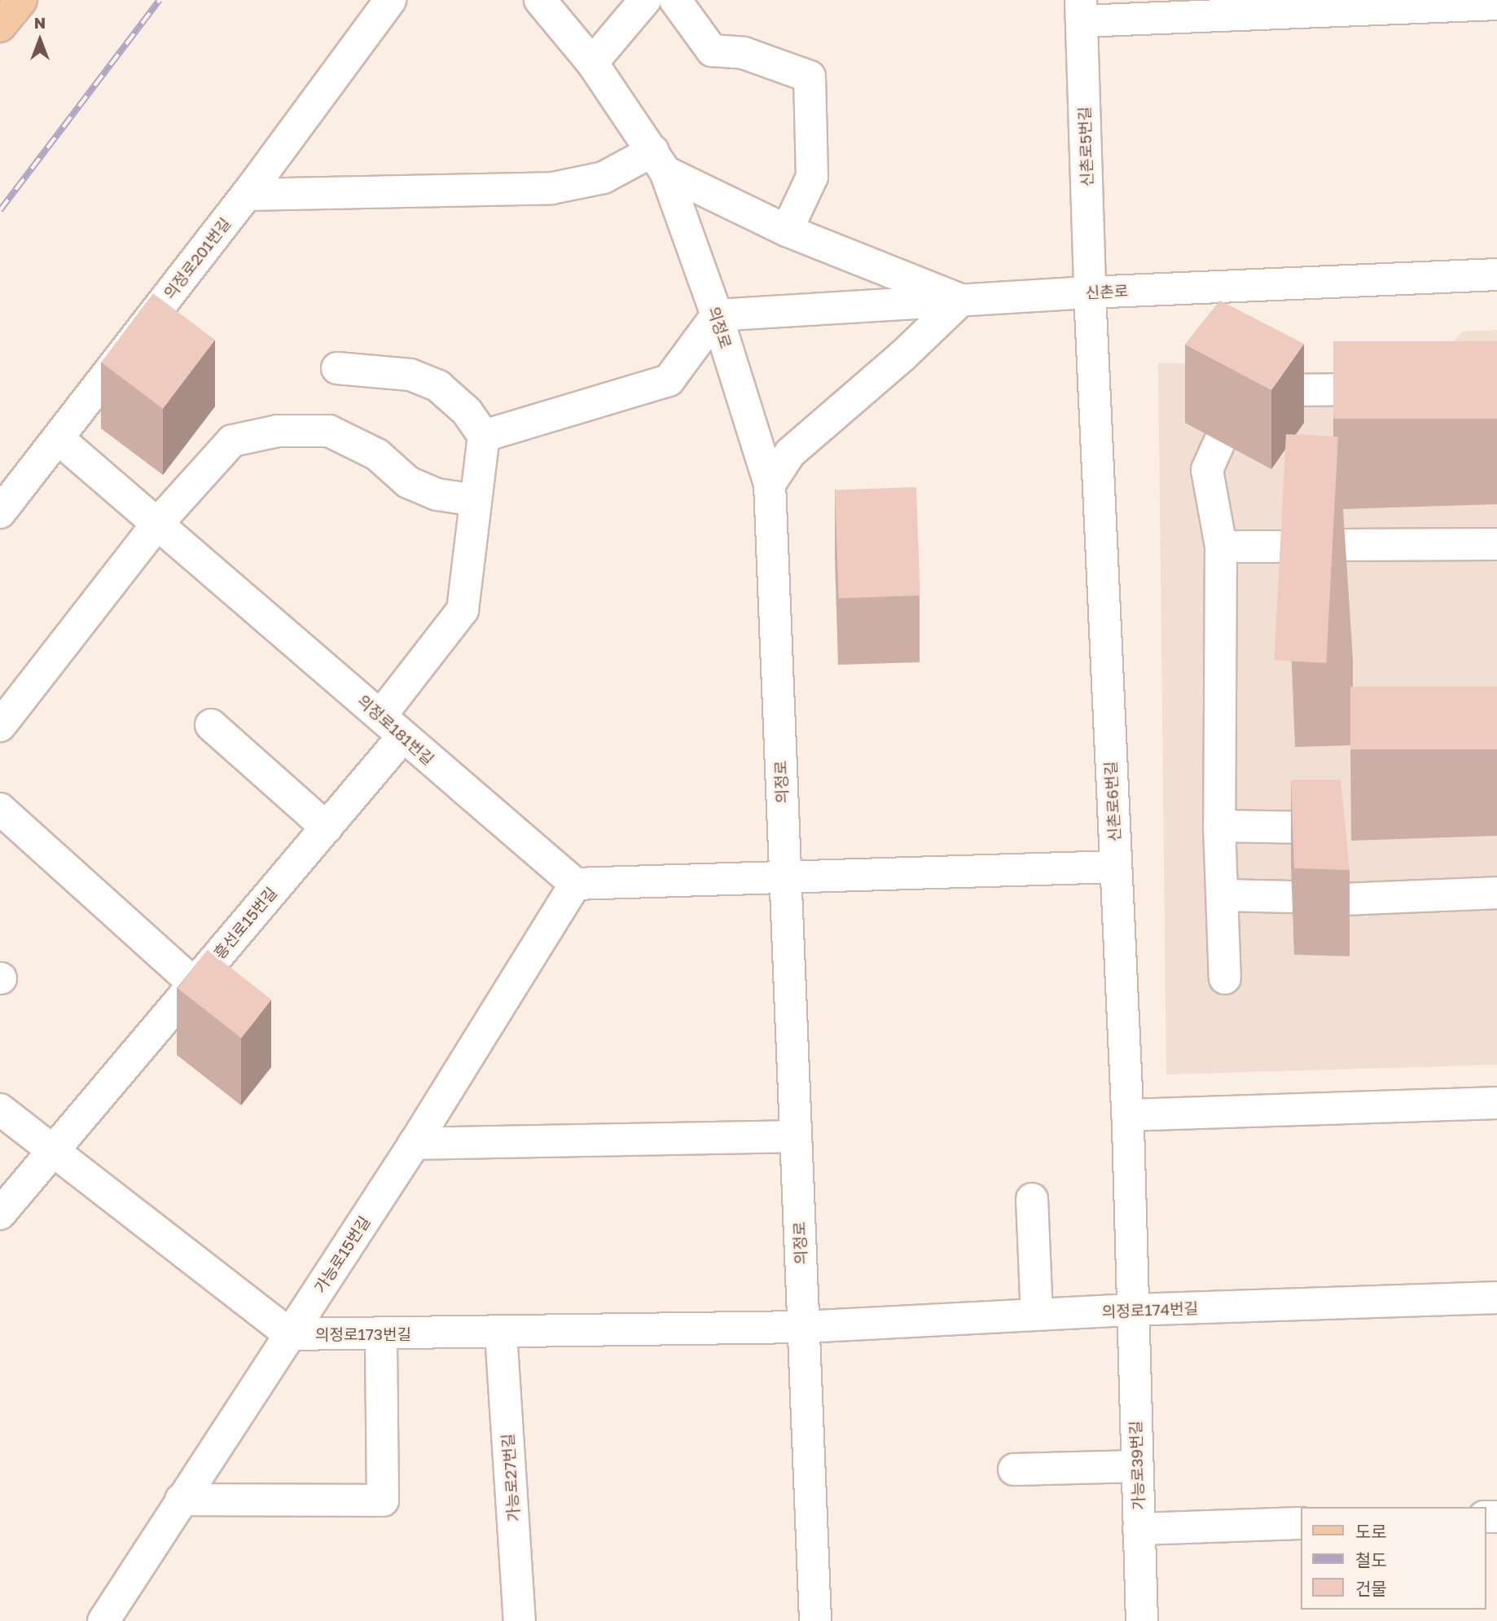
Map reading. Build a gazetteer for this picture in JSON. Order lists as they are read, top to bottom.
{
  "streets": {
    "street": [
      "신촌로5번길",
      "의정로201번길",
      "신촌로",
      "의정로",
      "의정로181번길",
      "신촌로6번길",
      "흥선로15번길",
      "가능로15번길",
      "의정로174번길",
      "의정로173번길",
      "가능로39번길",
      "가능로27번길"
    ]
  },
  "crossings": [
    ["신촌로5번길", "신촌로"],
    ["신촌로5번길", "신촌로6번길"],
    ["의정로201번길", "의정로181번길"],
    ["신촌로", "의정로"],
    ["신촌로", "신촌로6번길"],
    ["의정로", "의정로174번길"],
    ["의정로", "의정로173번길"],
    ["의정로181번길", "흥선로15번길"],
    ["의정로181번길", "가능로15번길"],
    ["신촌로6번길", "의정로174번길"],
    ["신촌로6번길", "가능로39번길"],
    ["가능로15번길", "의정로173번길"],
    ["의정로174번길", "의정로173번길"],
    ["의정로174번길", "가능로39번길"],
    ["의정로173번길", "가능로27번길"]
  ],
  "legend": ["도로", "철도", "건물"],
  "north": "top"
}
